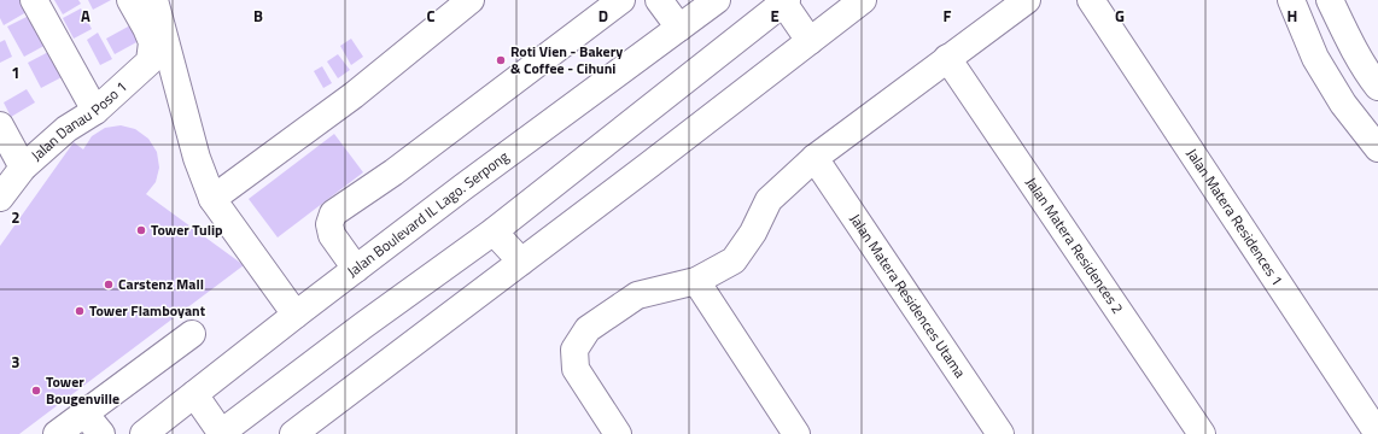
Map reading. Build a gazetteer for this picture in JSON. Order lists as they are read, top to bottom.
{
  "streets": {
    "street": [
      "Jalan Danau Poso 1",
      "Jalan Boulevard IL Lago. Serpong",
      "Jalan Matera Residences 1",
      "Jalan Matera Residences 2",
      "Jalan Matera Residences Utama"
    ]
  },
  "places": [
    "Roti Vien - Bakery & Coffee - Cihuni",
    "Tower Tulip",
    "Carstenz Mall",
    "Tower Flamboyant",
    "Tower Bougenville"
  ],
  "grid": {
    "columns": [
      "A",
      "B",
      "C",
      "D",
      "E",
      "F",
      "G",
      "H"
    ],
    "rows": ["1", "2", "3"]
  }
}
